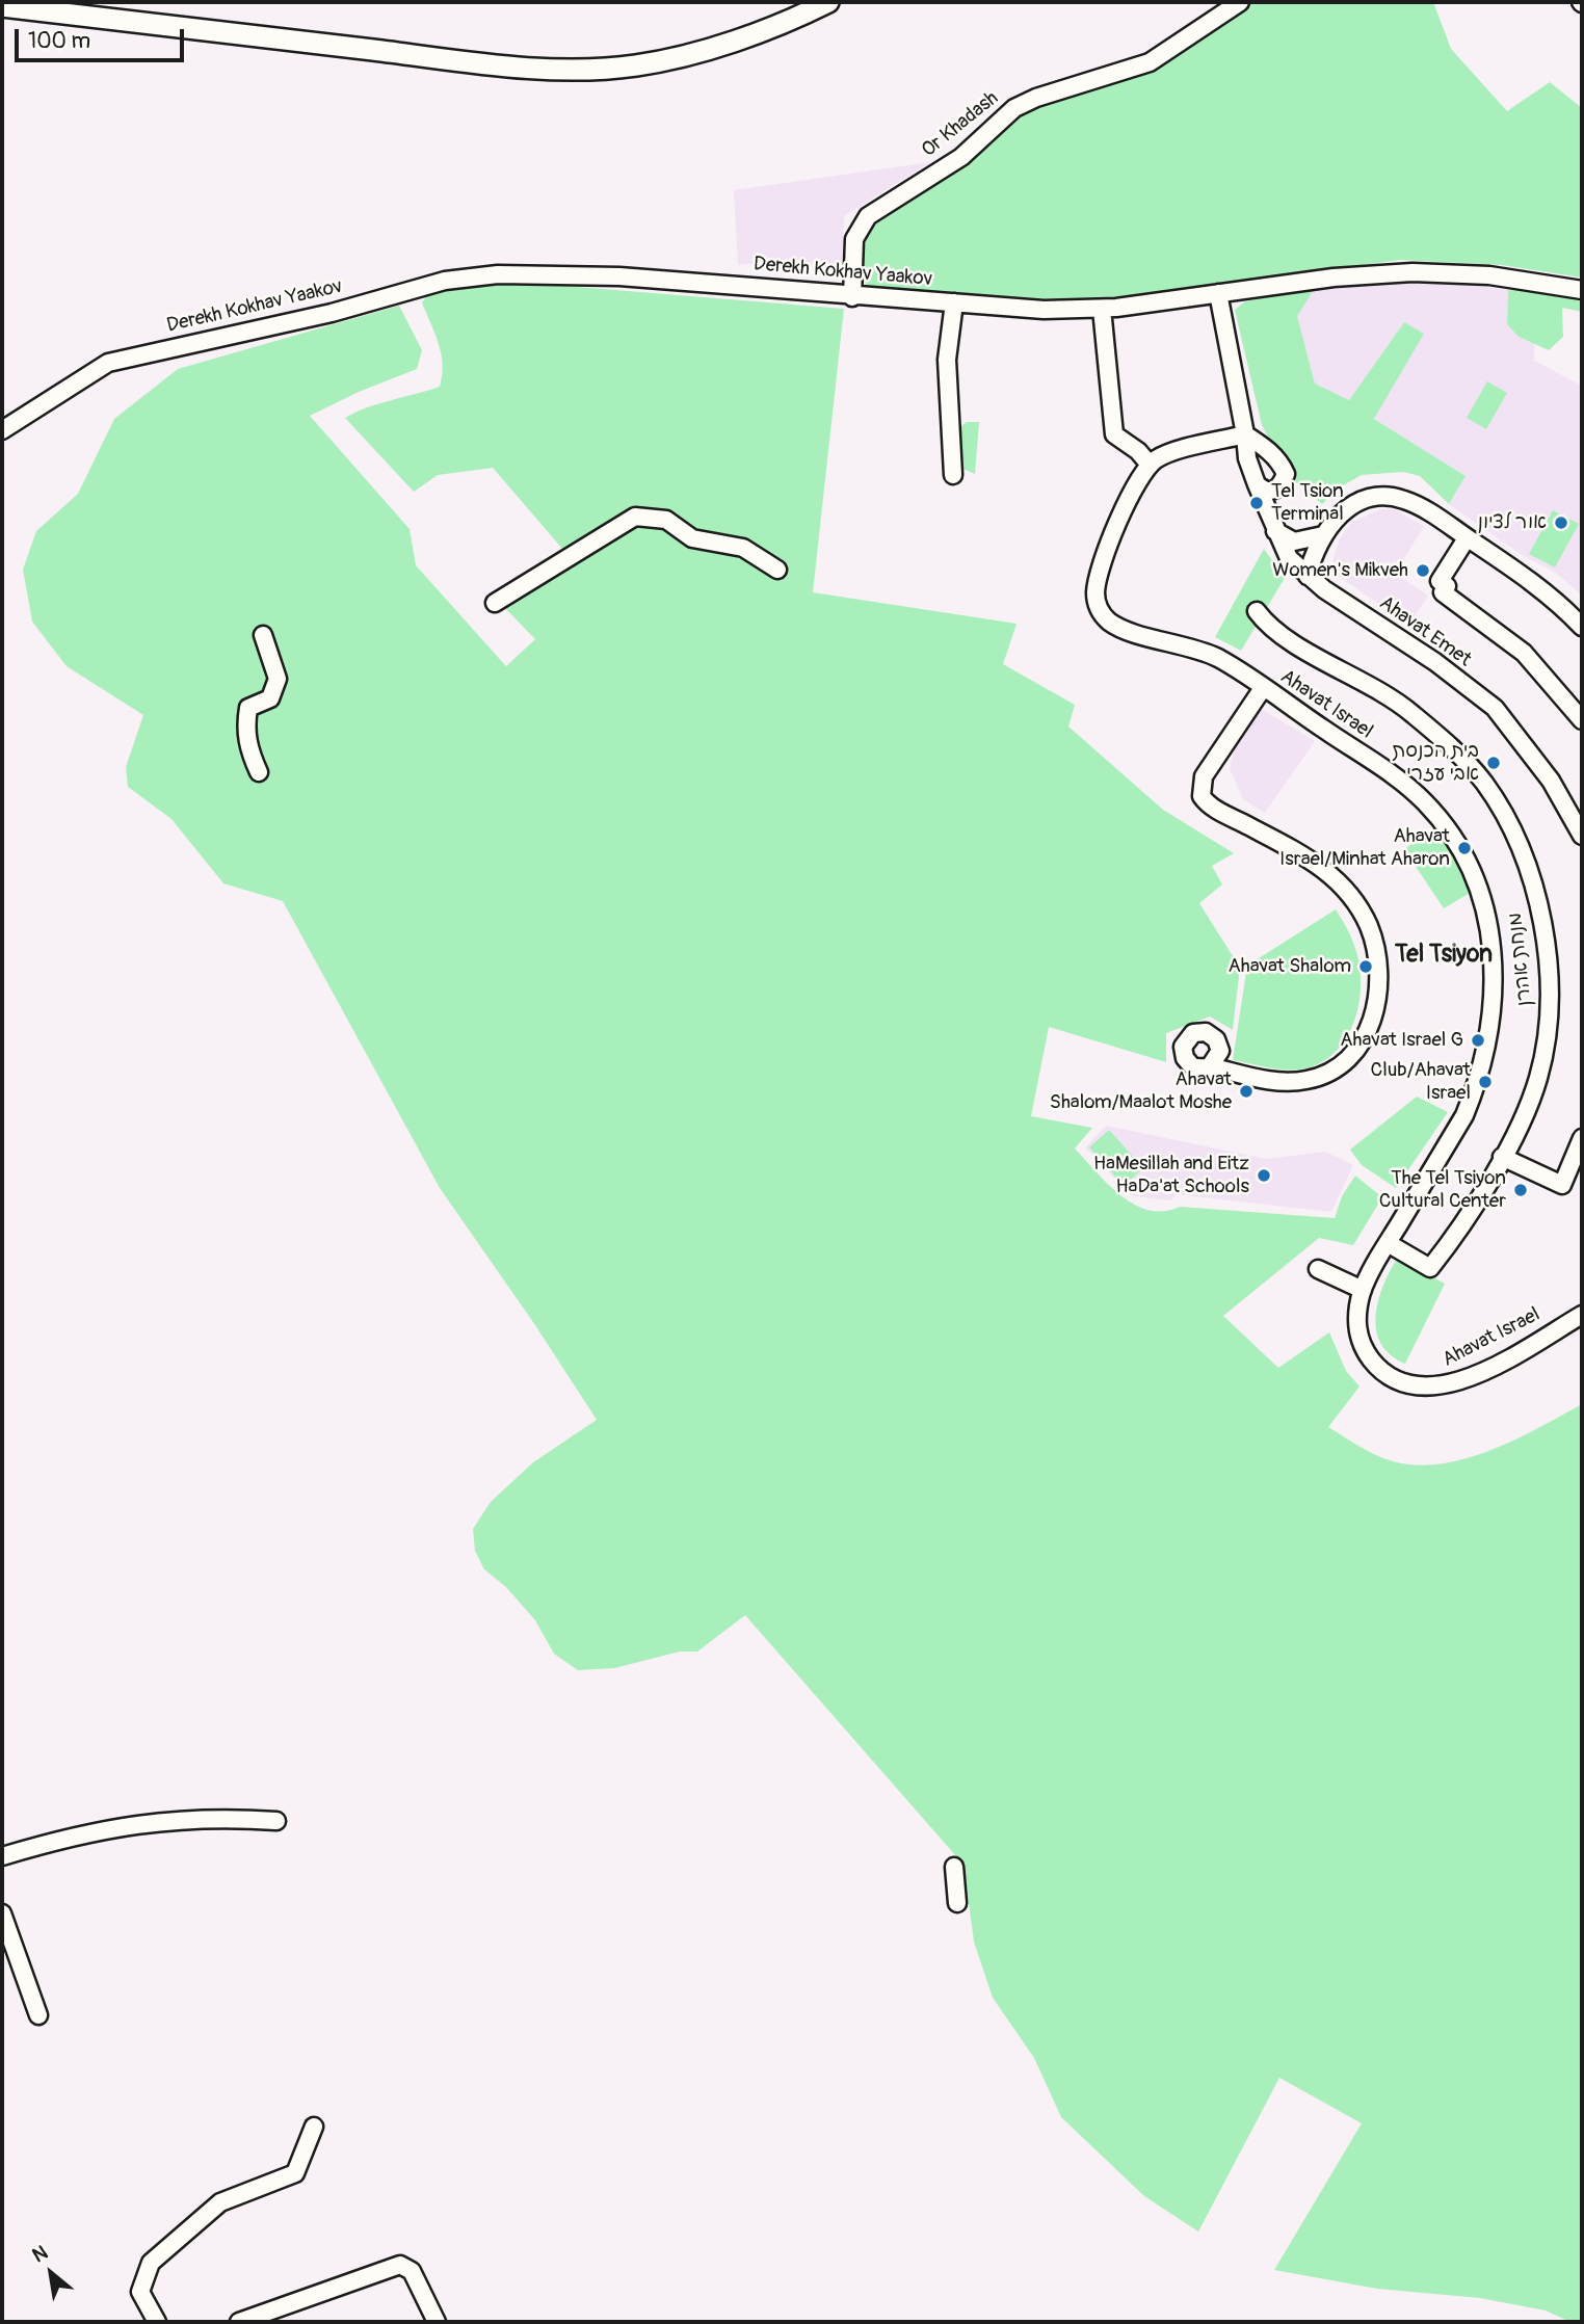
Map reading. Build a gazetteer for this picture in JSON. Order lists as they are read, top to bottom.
{
  "streets": {
    "street": [
      "Or Khadash",
      "Derekh Kokhav Yaakov",
      "Ahavat Emet",
      "Ahavat Israel",
      "מנחת אהרן"
    ]
  },
  "crossings": [
    ["Or Khadash", "Derekh Kokhav Yaakov"],
    ["Derekh Kokhav Yaakov", "Ahavat Emet"],
    ["Ahavat Israel", "מנחת אהרן"]
  ],
  "districts": ["Tel Tsiyon"],
  "places": [
    "Tel Tsion Terminal",
    "אור לציון",
    "Women's Mikveh",
    "בית הכנסת אבי עזרי",
    "Ahavat Israel/Minhat Aharon",
    "Ahavat Shalom",
    "Ahavat Israel G",
    "Club/Ahavat Israel",
    "Ahavat Shalom/Maalot Moshe",
    "HaMesillah and Eitz HaDa'at Schools",
    "The Tel Tsiyon Cultural Center"
  ],
  "scale_bar": "100 m",
  "north": "top left"
}
